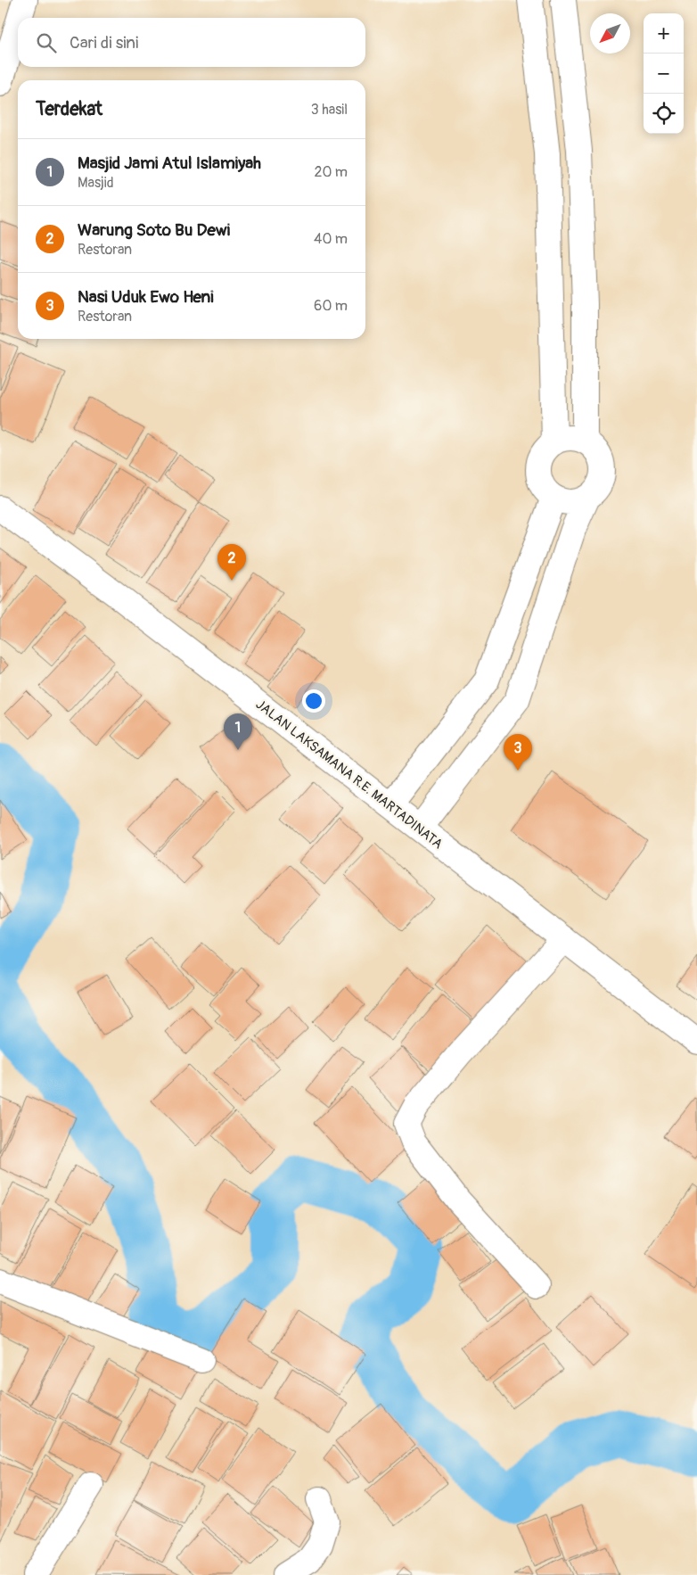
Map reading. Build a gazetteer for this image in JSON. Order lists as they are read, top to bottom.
{
  "streets": {
    "street": ["JALAN LAKSAMANA R.E. MARTADINATA"]
  },
  "north": "bottom left",
  "page": {
    "map_buttons": ["+", "−"],
    "search": "Cari di sini",
    "heading": ["Terdekat", "3 hasil"],
    "list": [
      {
        "mark": "1",
        "name": "Masjid Jami Atul Islamiyah",
        "note": "Masjid",
        "value": "20 m"
      },
      {
        "mark": "2",
        "name": "Warung Soto Bu Dewi",
        "note": "Restoran",
        "value": "40 m"
      },
      {
        "mark": "3",
        "name": "Nasi Uduk Ewo Heni",
        "note": "Restoran",
        "value": "60 m"
      }
    ],
    "pins": ["2", "1", "3"]
  }
}
